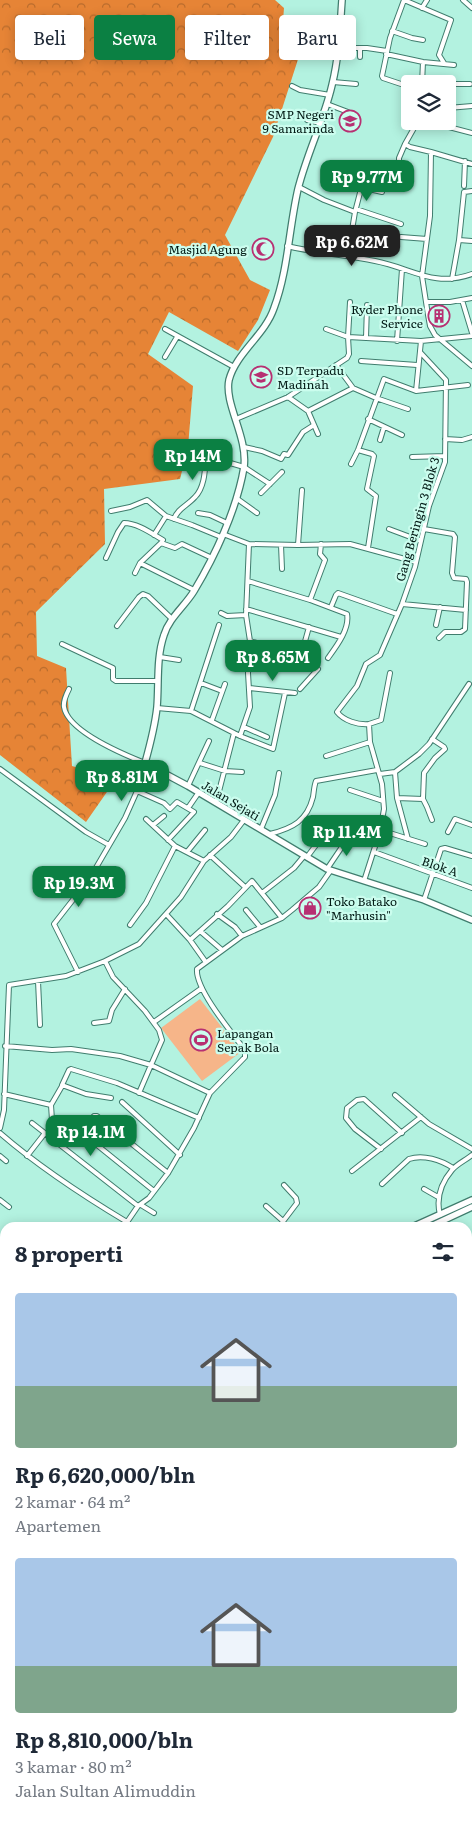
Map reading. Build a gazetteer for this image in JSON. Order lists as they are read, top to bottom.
{
  "streets": {
    "main road": ["Jalan Sejati"],
    "street": ["Gang Beringin 3 Blok 3", "Blok A"]
  },
  "places": {
    "school or university": ["SMP Negeri 9 Samarinda", "SD Terpadu Madinah"],
    "mosque": ["Masjid Agung"],
    "building": ["Ryder Phone Service"],
    "shop": ["Toko Batako \"Marhusin\""],
    "sports": ["Lapangan Sepak Bola"]
  },
  "page": {
    "chip": [
      "Beli",
      "Sewa",
      "Filter",
      "Baru"
    ],
    "price": [
      "Rp 9.77M",
      "Rp 6.62M",
      "Rp 14M",
      "Rp 8.65M",
      "Rp 8.81M",
      "Rp 11.4M",
      "Rp 19.3M",
      "Rp 14.1M"
    ],
    "heading": "8 properti",
    "list": [
      {
        "name": "Rp 6,620,000/bln",
        "note": "2 kamar · 64 m² · Apartemen"
      },
      {
        "name": "Rp 8,810,000/bln",
        "note": "3 kamar · 80 m² · Jalan Sultan Alimuddin"
      }
    ]
  }
}
